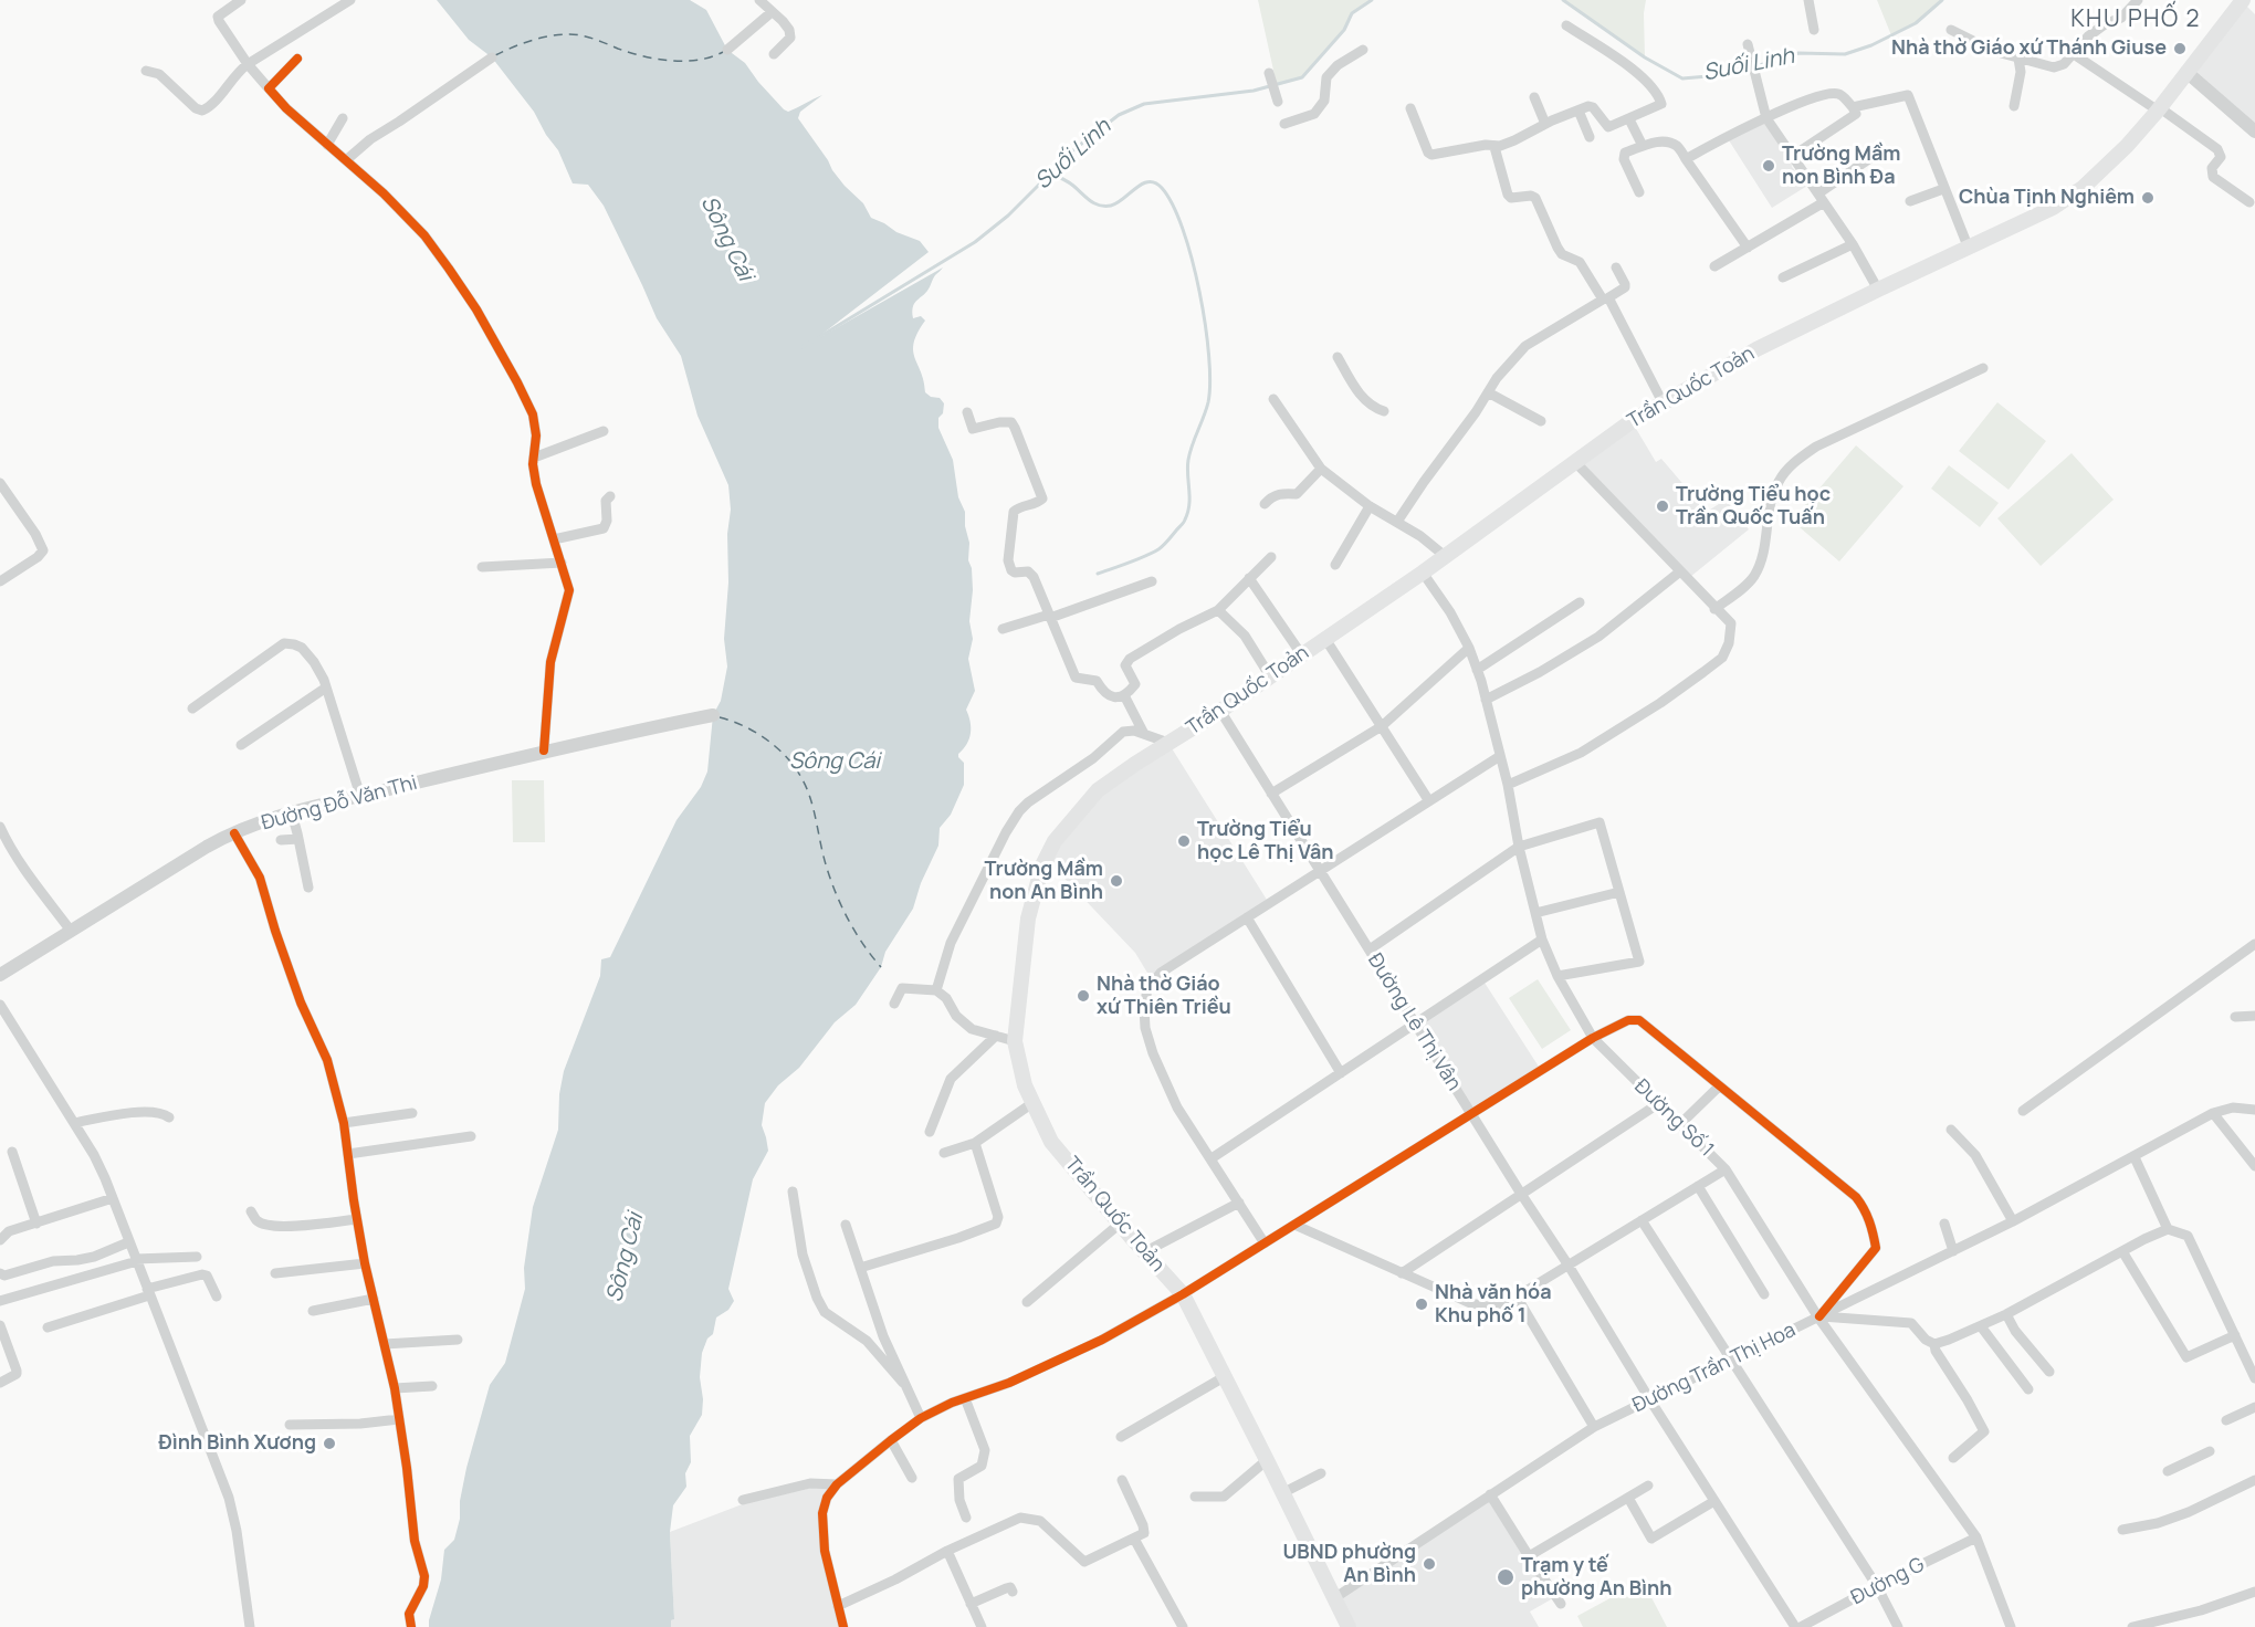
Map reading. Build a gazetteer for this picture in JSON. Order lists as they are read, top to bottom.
{
  "streets": {
    "main road": ["Trần Quốc Toản"],
    "street": [
      "Đường Đỗ Văn Thi",
      "Đường Lê Thị Vân",
      "Đường Số 1",
      "Đường Trần Thị Hoa",
      "Đường G"
    ]
  },
  "crossings": [
    ["Trần Quốc Toản", "Đường Lê Thị Vân"],
    ["Trần Quốc Toản", "Đường Số 1"],
    ["Trần Quốc Toản", "Đường Trần Thị Hoa"],
    ["Đường Lê Thị Vân", "Đường Trần Thị Hoa"],
    ["Đường Số 1", "Đường Trần Thị Hoa"],
    ["Đường Số 1", "Đường G"]
  ],
  "districts": ["KHU PHỐ 2"],
  "water": ["Suối Linh", "Sông Cái"],
  "places": [
    "Nhà thờ Giáo xứ Thánh Giuse",
    "Trường Mầm non Bình Đa",
    "Chùa Tịnh Nghiêm",
    "Trường Tiểu học Trần Quốc Tuấn",
    "Trường Tiểu học Lê Thị Vân",
    "Trường Mầm non An Bình",
    "Nhà thờ Giáo xứ Thiên Triều",
    "Nhà văn hóa Khu phố 1",
    "Đình Bình Xương",
    "UBND phường An Bình",
    "Trạm y tế phường An Bình"
  ]
}
